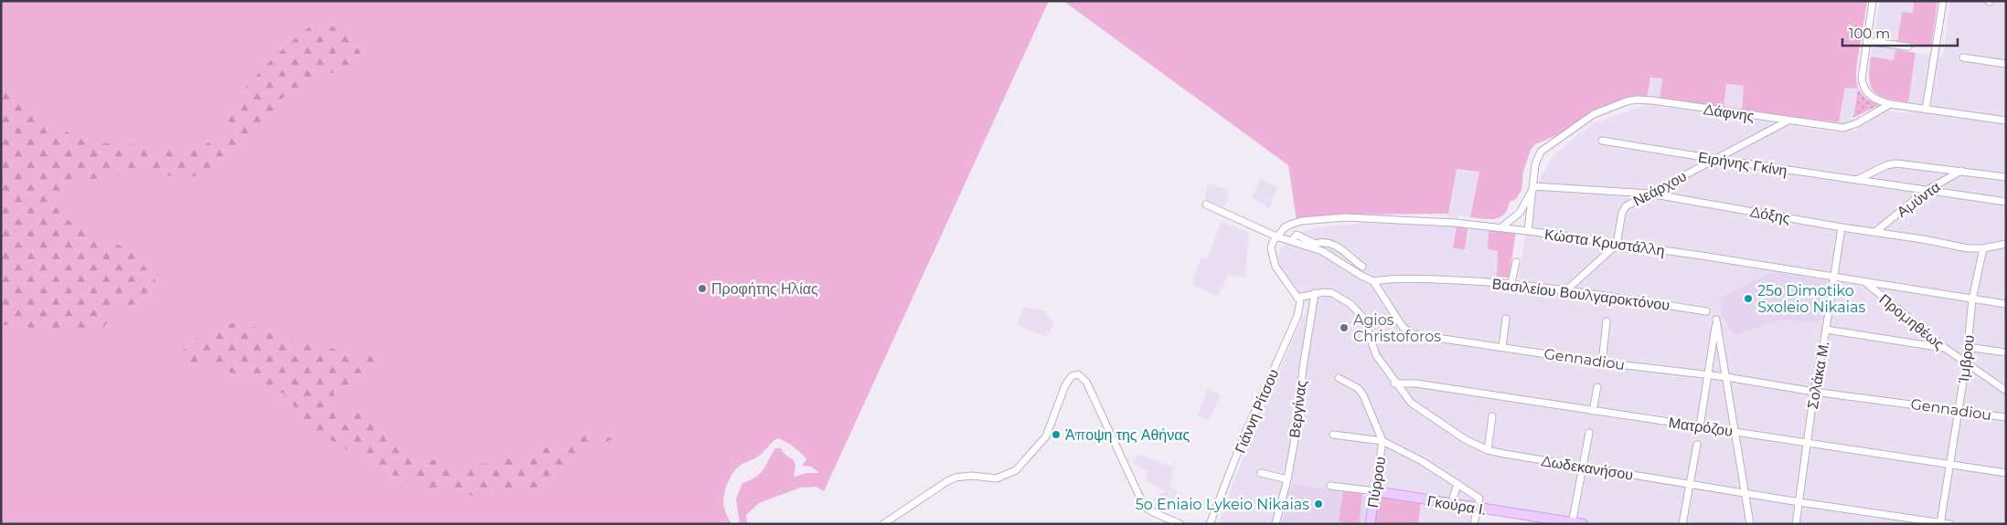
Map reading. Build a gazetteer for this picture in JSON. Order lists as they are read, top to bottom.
{
  "streets": {
    "street": [
      "Δάφνης",
      "Ειρήνης Γκίνη",
      "Νεάρχου",
      "Αμύντα",
      "Δόξης",
      "Κώστα Κρυστάλλη",
      "Βασιλείου Βουλγαροκτόνου",
      "Προμηθέως",
      "Gennadiou",
      "Ίμβρου",
      "Σολάκα Μ.",
      "Βεργίνας",
      "Γιάννη Ρίτσου",
      "Ματρόζου",
      "Δωδεκανήσου",
      "Πύρρου",
      "Γκούρα Ι."
    ]
  },
  "crossings": [
    ["Δάφνης", "Νεάρχου"],
    ["Δάφνης", "Δόξης"],
    ["Δάφνης", "Κώστα Κρυστάλλη"],
    ["Ειρήνης Γκίνη", "Νεάρχου"],
    ["Ειρήνης Γκίνη", "Αμύντα"],
    ["Νεάρχου", "Δόξης"],
    ["Νεάρχου", "Κώστα Κρυστάλλη"],
    ["Αμύντα", "Δόξης"],
    ["Δόξης", "Ίμβρου"],
    ["Δόξης", "Σολάκα Μ."],
    ["Κώστα Κρυστάλλη", "Προμηθέως"],
    ["Κώστα Κρυστάλλη", "Ίμβρου"],
    ["Κώστα Κρυστάλλη", "Σολάκα Μ."],
    ["Βασιλείου Βουλγαροκτόνου", "Gennadiou"],
    ["Προμηθέως", "Ίμβρου"],
    ["Gennadiou", "Ίμβρου"],
    ["Gennadiou", "Σολάκα Μ."],
    ["Ίμβρου", "Ματρόζου"],
    ["Ίμβρου", "Δωδεκανήσου"],
    ["Σολάκα Μ.", "Ματρόζου"],
    ["Σολάκα Μ.", "Δωδεκανήσου"],
    ["Βεργίνας", "Δωδεκανήσου"],
    ["Γιάννη Ρίτσου", "Δωδεκανήσου"],
    ["Ματρόζου", "Δωδεκανήσου"],
    ["Πύρρου", "Γκούρα Ι."]
  ],
  "places": [
    "Προφήτης Ηλίας",
    "25ο Dimotiko Sxoleio Nikaias",
    "Agios Christoforos",
    "Άποψη της Αθήνας",
    "5o Eniaio Lykeio Nikaias"
  ],
  "scale_bar": "100 m"
}
